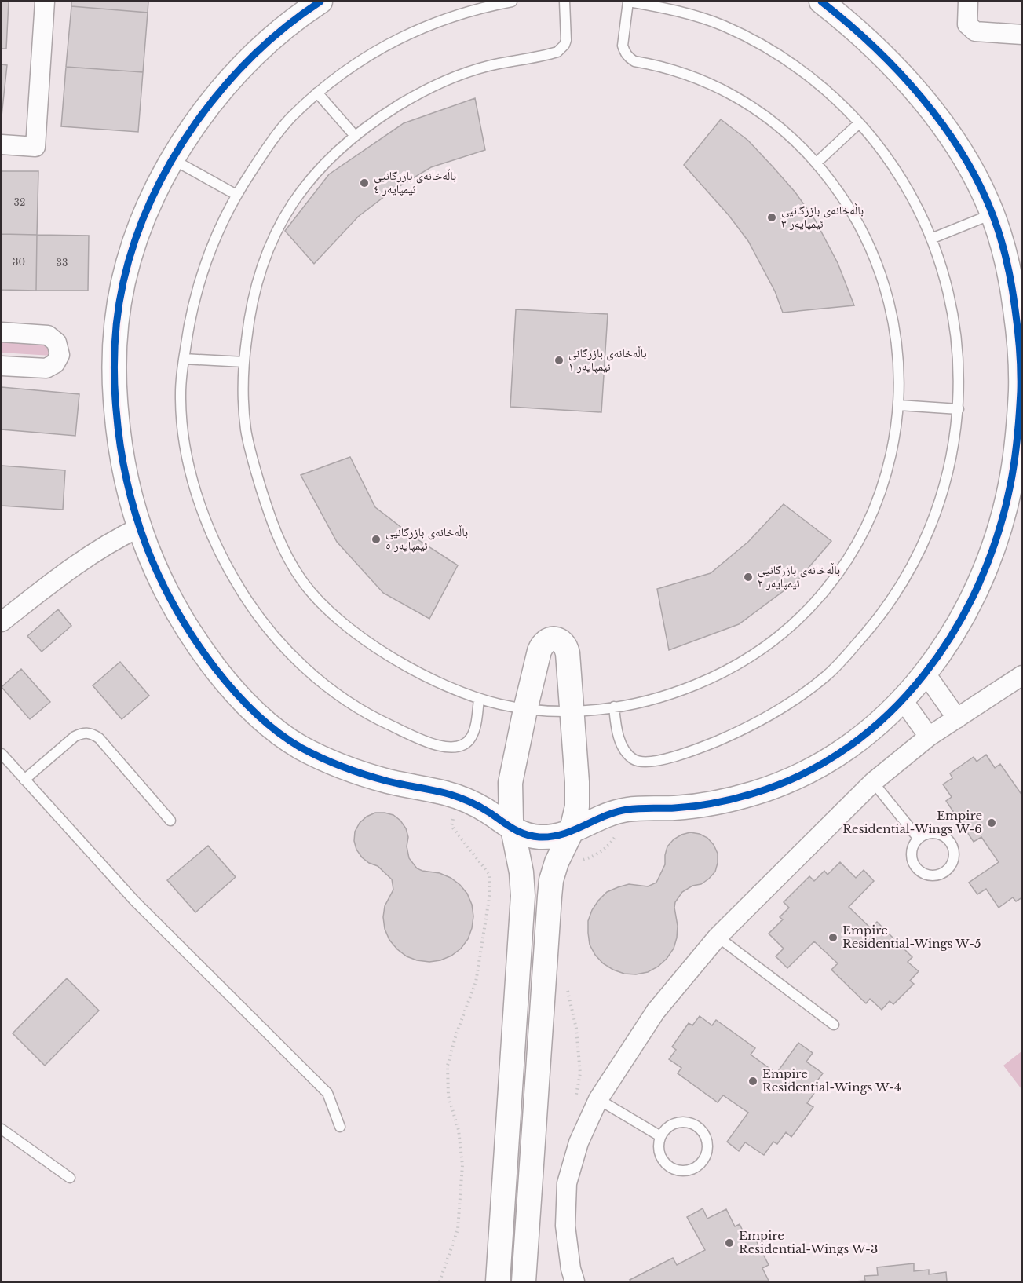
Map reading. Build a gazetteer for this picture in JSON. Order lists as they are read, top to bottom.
{
  "places": [
    "باڵەخانەی بازرگانیی ئیمپایەر ٤",
    "باڵەخانەی بازرگانیی ئیمپایەر ٣",
    "باڵەخانەی بازرگانی ئیمپایەر ١",
    "باڵەخانەی بازرگانیی ئیمپایەر ٥",
    "باڵەخانەی بازرگانیی ئیمپایەر ٢",
    "Empire Residential-Wings W-6",
    "Empire Residential-Wings W-5",
    "Empire Residential-Wings W-4",
    "Empire Residential-Wings W-3"
  ],
  "house_numbers": ["32", "30", "33"]
}
